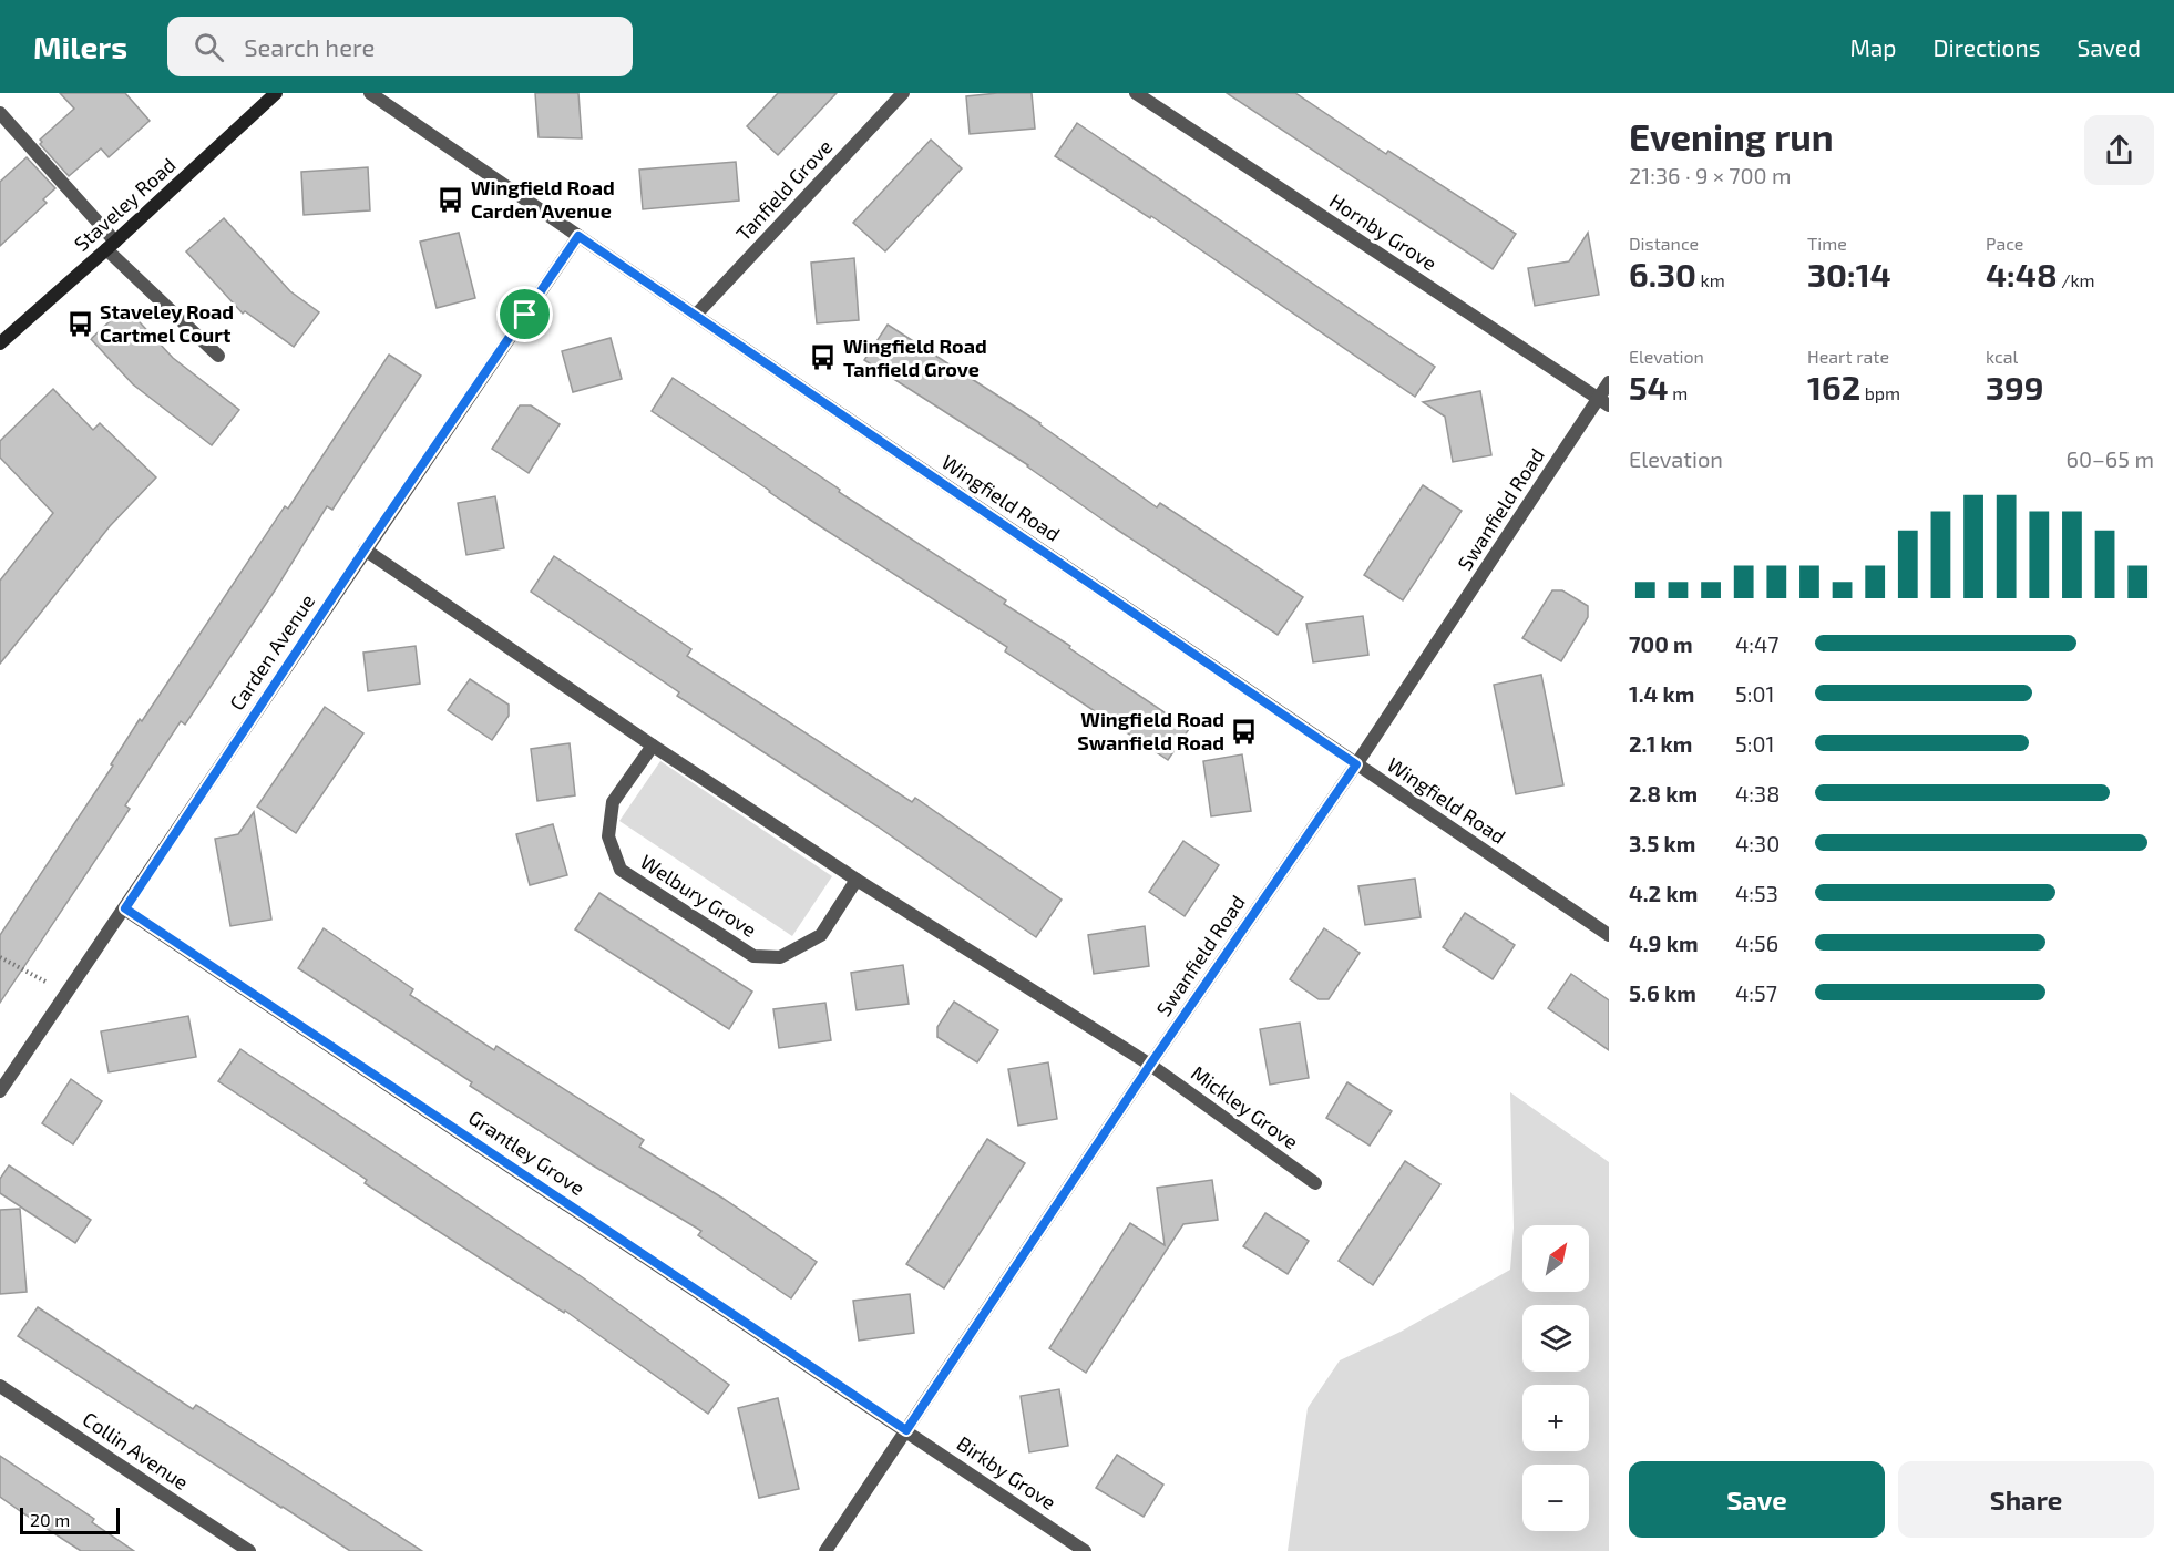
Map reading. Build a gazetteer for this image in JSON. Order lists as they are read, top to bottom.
{
  "streets": {
    "street": [
      "Tanfield Grove",
      "Staveley Road",
      "Hornby Grove",
      "Wingfield Road",
      "Swanfield Road",
      "Carden Avenue",
      "Welbury Grove",
      "Mickley Grove",
      "Grantley Grove",
      "Collin Avenue",
      "Birkby Grove"
    ]
  },
  "crossings": [
    ["Tanfield Grove", "Wingfield Road"],
    ["Hornby Grove", "Swanfield Road"],
    ["Wingfield Road", "Swanfield Road"],
    ["Wingfield Road", "Carden Avenue"],
    ["Swanfield Road", "Mickley Grove"],
    ["Swanfield Road", "Grantley Grove"],
    ["Swanfield Road", "Birkby Grove"],
    ["Carden Avenue", "Grantley Grove"],
    ["Grantley Grove", "Birkby Grove"]
  ],
  "places": {
    "bus stop": [
      "Wingfield Road Carden Avenue",
      "Staveley Road Cartmel Court",
      "Wingfield Road Tanfield Grove",
      "Wingfield Road Swanfield Road"
    ]
  },
  "scale_bar": "20 m",
  "north": "top right",
  "page": {
    "header": "Milers",
    "search": "Search here",
    "nav": ["Map", "Directions", "Saved"],
    "heading": ["Evening run", "21:36 · 9 × 700 m"],
    "stats": [
      ["Distance", "6.30 km"],
      ["Time", "30:14"],
      ["Pace", "4:48 /km"],
      ["Elevation", "54 m"],
      ["Heart rate", "162 bpm"],
      ["kcal", "399"]
    ],
    "chart": ["Elevation", "60–65 m"],
    "list": [
      {
        "name": "700 m",
        "note": "4:47"
      },
      {
        "name": "1.4 km",
        "note": "5:01"
      },
      {
        "name": "2.1 km",
        "note": "5:01"
      },
      {
        "name": "2.8 km",
        "note": "4:38"
      },
      {
        "name": "3.5 km",
        "note": "4:30"
      },
      {
        "name": "4.2 km",
        "note": "4:53"
      },
      {
        "name": "4.9 km",
        "note": "4:56"
      },
      {
        "name": "5.6 km",
        "note": "4:57"
      }
    ],
    "map_buttons": ["+", "−"],
    "buttons": ["Save", "Share"],
    "scale": "20 m"
  }
}
